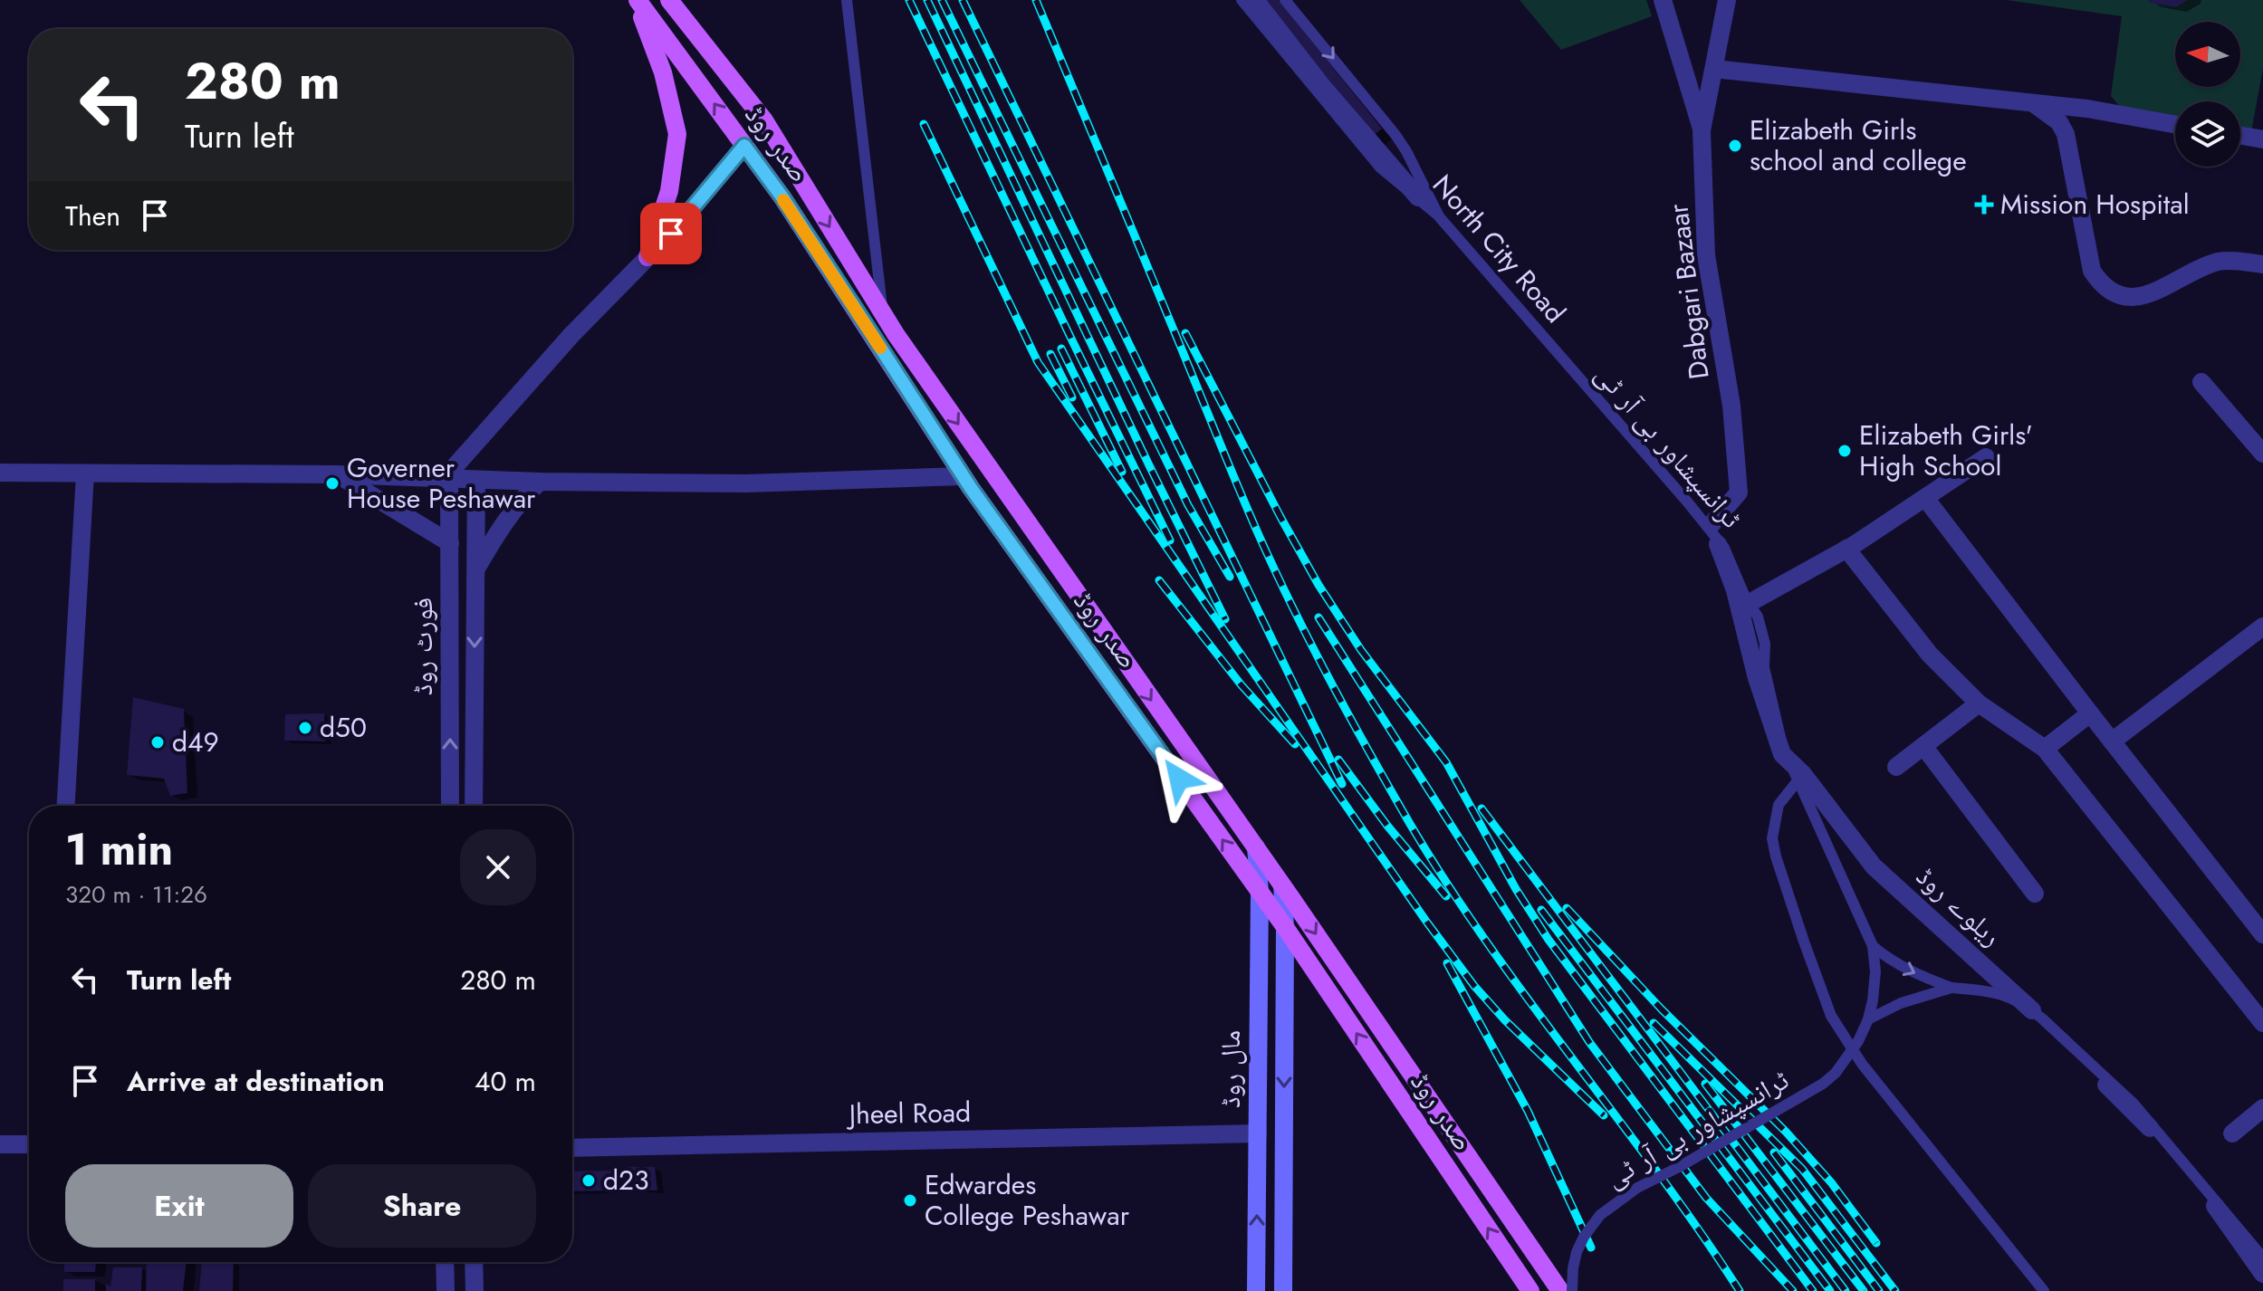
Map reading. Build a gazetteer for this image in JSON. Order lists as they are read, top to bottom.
{
  "streets": {
    "main road": ["صدر روڈ", "مال روڈ"],
    "street": [
      "North City Road",
      "Dabgari Bazaar",
      "فورٹ روڈ",
      "ریلوے روڈ",
      "Jheel Road"
    ],
    "lane": ["ٹرانسپشاور بی آر ٹی"]
  },
  "crossings": [
    ["صدر روڈ", "مال روڈ"],
    ["North City Road", "Dabgari Bazaar"],
    ["North City Road", "ریلوے روڈ"],
    ["Dabgari Bazaar", "ریلوے روڈ"],
    ["مال روڈ", "Jheel Road"]
  ],
  "places": {
    "other": [
      "Elizabeth Girls school and college",
      "Elizabeth Girls' High School",
      "Governer House Peshawar",
      "d50",
      "d49",
      "d23",
      "Edwardes College Peshawar"
    ],
    "health": ["Mission Hospital"]
  },
  "north": "left",
  "page": {
    "turn": ["280 m", "Turn left"],
    "then": "Then",
    "heading": ["1 min", "320 m · 11:26"],
    "list": [
      {
        "name": "Turn left",
        "value": "280 m"
      },
      {
        "name": "Arrive at destination",
        "value": "40 m"
      }
    ],
    "buttons": ["Exit", "Share"]
  }
}
